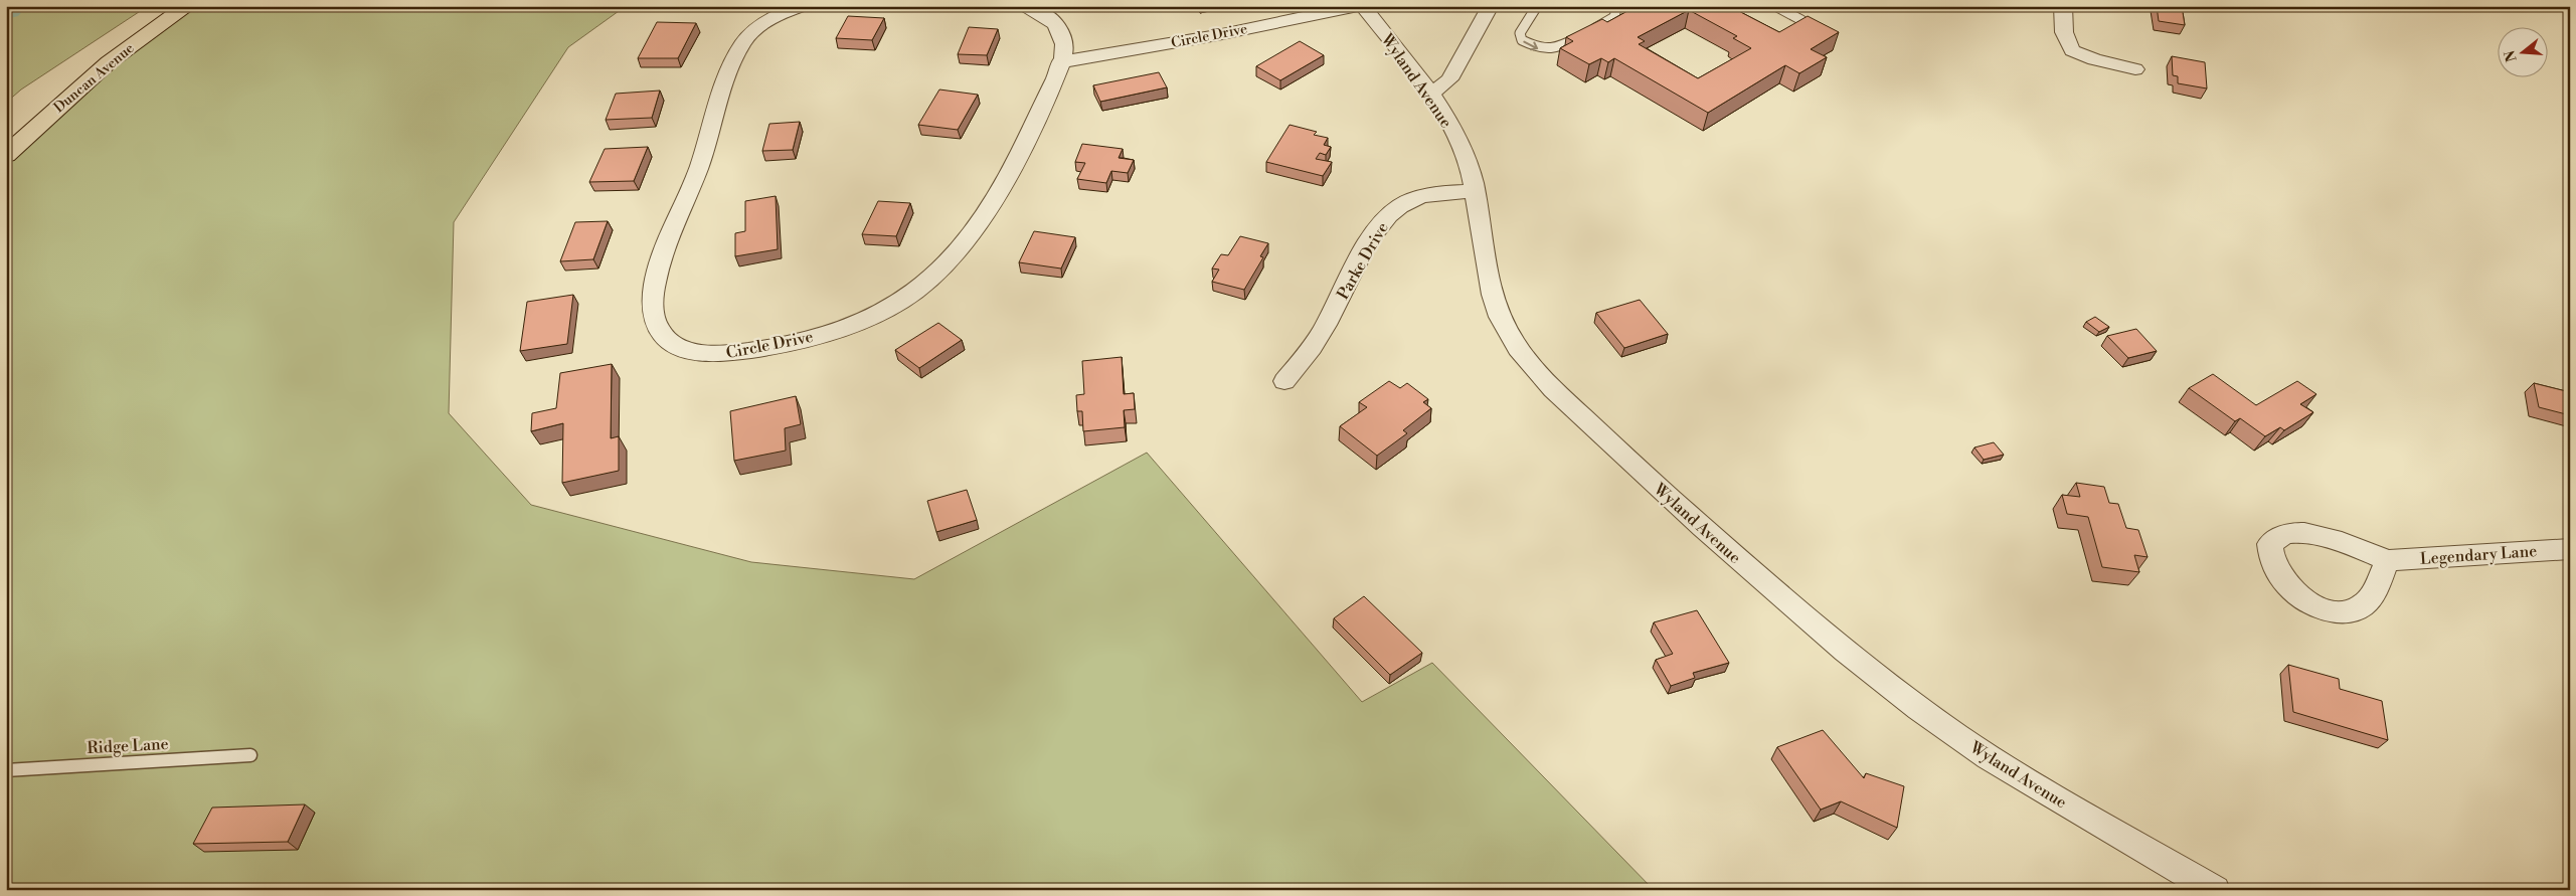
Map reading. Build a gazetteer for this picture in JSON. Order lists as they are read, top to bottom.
{
  "streets": {
    "main road": ["Duncan Avenue"],
    "street": [
      "Circle Drive",
      "Wyland Avenue",
      "Parke Drive",
      "Legendary Lane"
    ],
    "lane": ["Ridge Lane"]
  },
  "crossings": [
    ["Wyland Avenue", "Parke Drive"]
  ],
  "north": "left"
}
